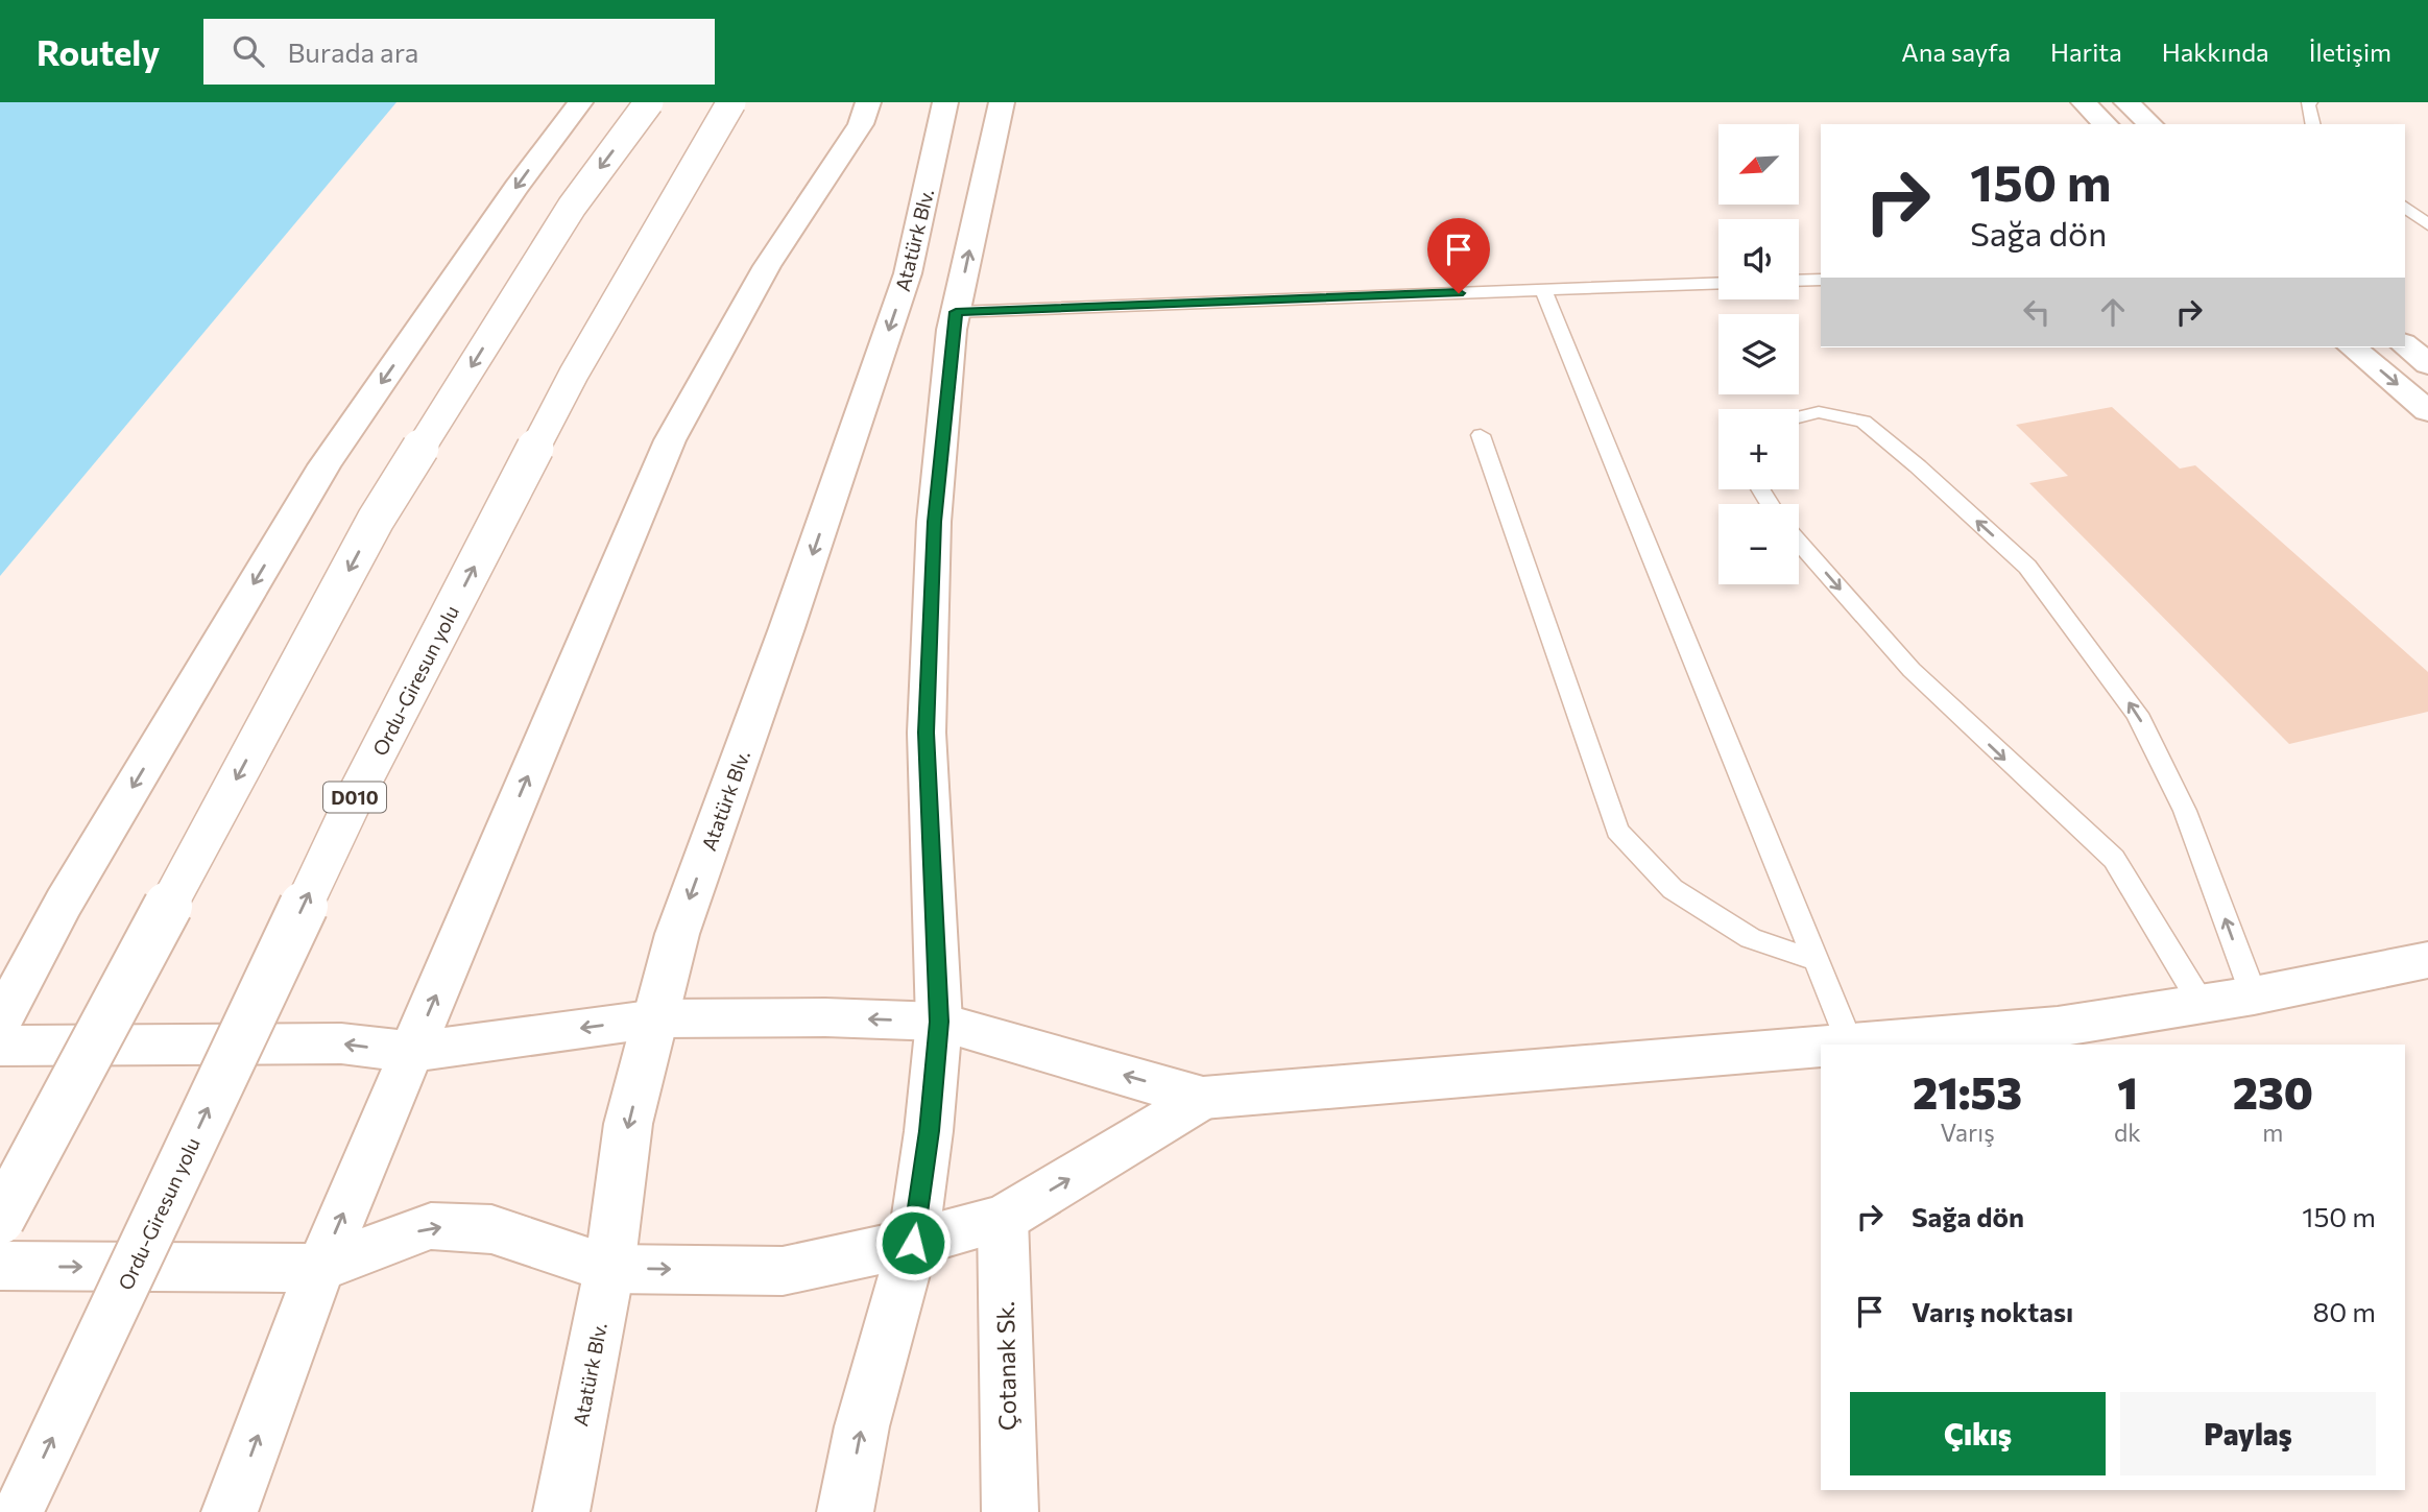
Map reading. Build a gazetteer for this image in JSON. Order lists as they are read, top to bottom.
{
  "streets": {
    "main road": [
      "Atatürk Blv.",
      "Ordu-Giresun yolu",
      "D010",
      "Çotanak Sk."
    ]
  },
  "north": "bottom left",
  "page": {
    "header": "Routely",
    "search": "Burada ara",
    "nav": [
      "Ana sayfa",
      "Harita",
      "Hakkında",
      "İletişim"
    ],
    "map_buttons": ["+", "−"],
    "turn": ["150 m", "Sağa dön"],
    "eta": [
      "21:53",
      "Varış",
      "1",
      "dk",
      "230",
      "m"
    ],
    "list": [
      {
        "name": "Sağa dön",
        "value": "150 m"
      },
      {
        "name": "Varış noktası",
        "value": "80 m"
      }
    ],
    "buttons": ["Çıkış", "Paylaş"]
  }
}
